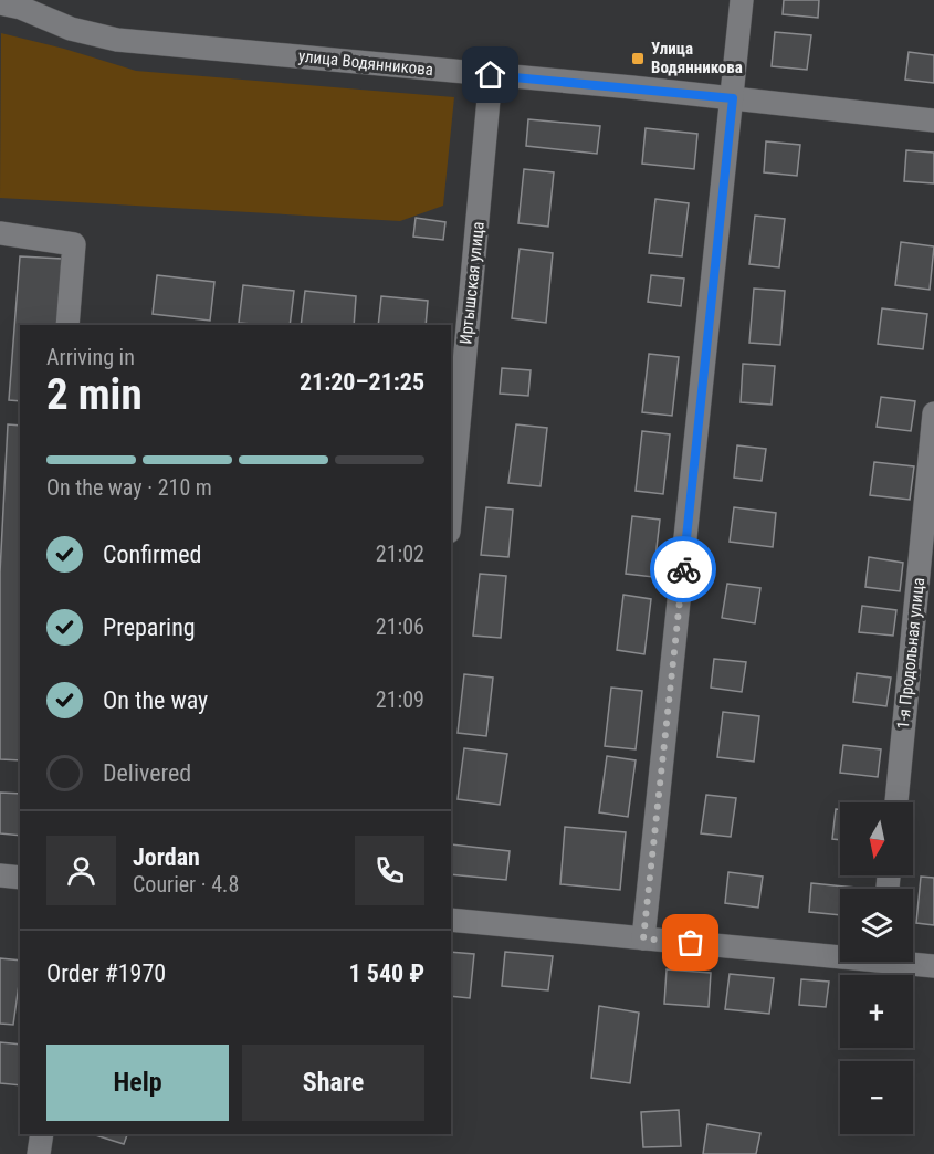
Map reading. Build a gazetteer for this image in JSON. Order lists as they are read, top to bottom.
{
  "streets": {
    "street": ["улица Водянникова", "Иртышская улица", "1-я Продольная улица"]
  },
  "crossings": [
    ["улица Водянникова", "Иртышская улица"]
  ],
  "places": {
    "transit": ["Улица Водянникова"]
  },
  "north": "bottom",
  "page": {
    "heading": ["2 min", "Arriving in", "21:20–21:25"],
    "panel": [
      "Jordan",
      "Courier · 4.8",
      "Order #1970",
      "1 540 ₽"
    ],
    "bar": "On the way · 210 m",
    "list": [
      ["Confirmed", "21:02"],
      ["Preparing", "21:06"],
      ["On the way", "21:09"],
      "Delivered"
    ],
    "map_buttons": ["+", "−"],
    "buttons": ["Help", "Share"]
  }
}
